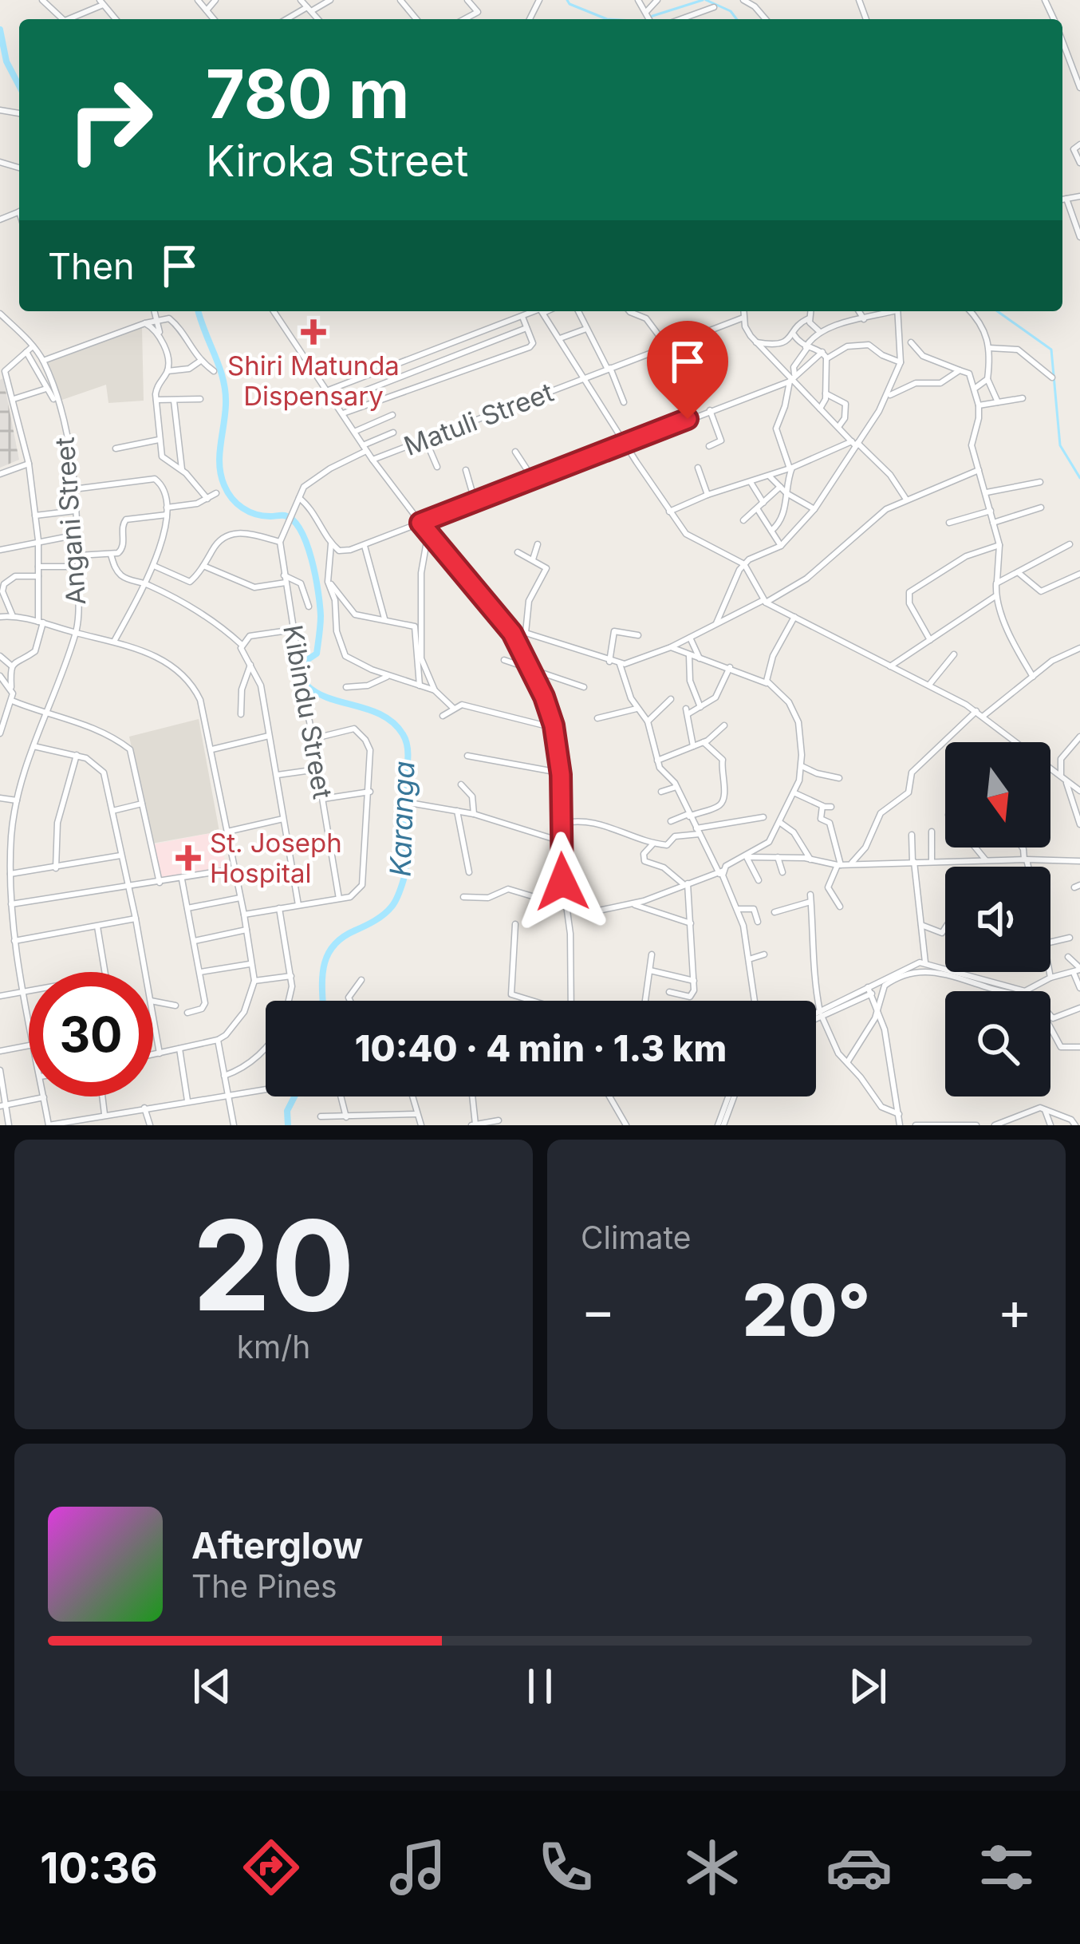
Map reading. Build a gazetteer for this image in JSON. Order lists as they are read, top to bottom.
{
  "streets": {
    "street": ["Matuli Street", "Angani Street", "Kibindu Street"]
  },
  "water": ["Karanga"],
  "places": {
    "health": ["Shiri Matunda Dispensary", "St. Joseph Hospital"]
  },
  "north": "bottom",
  "page": {
    "turn": ["780 m", "Kiroka Street"],
    "then": "Then",
    "limit": "30",
    "trip": "10:40 · 4 min · 1.3 km",
    "tile": [
      ["20", "km/h"],
      "Climate"
    ],
    "heat": ["−", "20°", "+"],
    "song": ["Afterglow", "The Pines"],
    "tabs": "10:36"
  }
}
